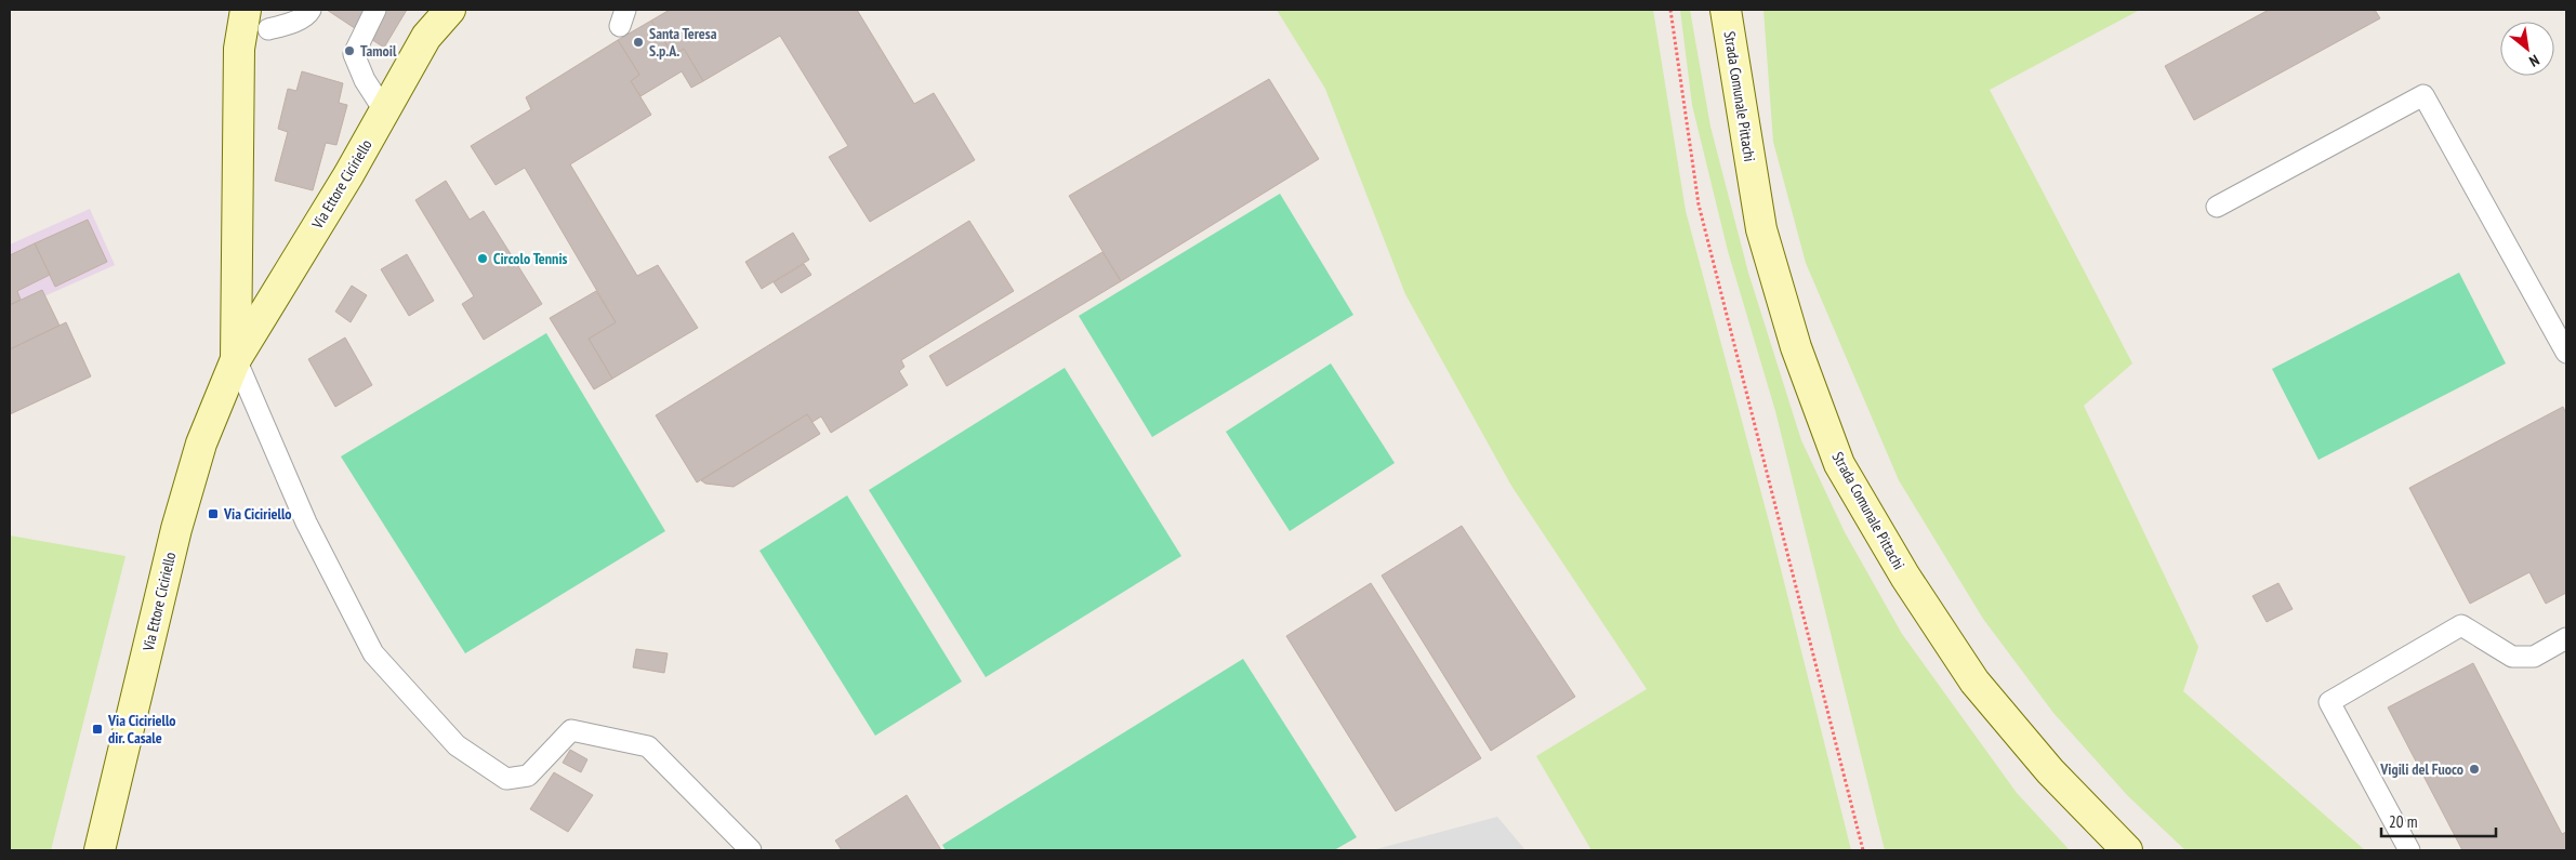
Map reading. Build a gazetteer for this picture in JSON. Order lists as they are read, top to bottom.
{
  "streets": {
    "street": ["Strada Comunale Pittachi", "Via Ettore Ciciriello"]
  },
  "places": {
    "other": [
      "Santa Teresa S.p.A.",
      "Tamoil",
      "Circolo Tennis",
      "Vigili del Fuoco"
    ],
    "transit": ["Via Ciciriello", "Via Ciciriello dir. Casale"]
  },
  "scale_bar": "20 m",
  "north": "bottom right"
}
